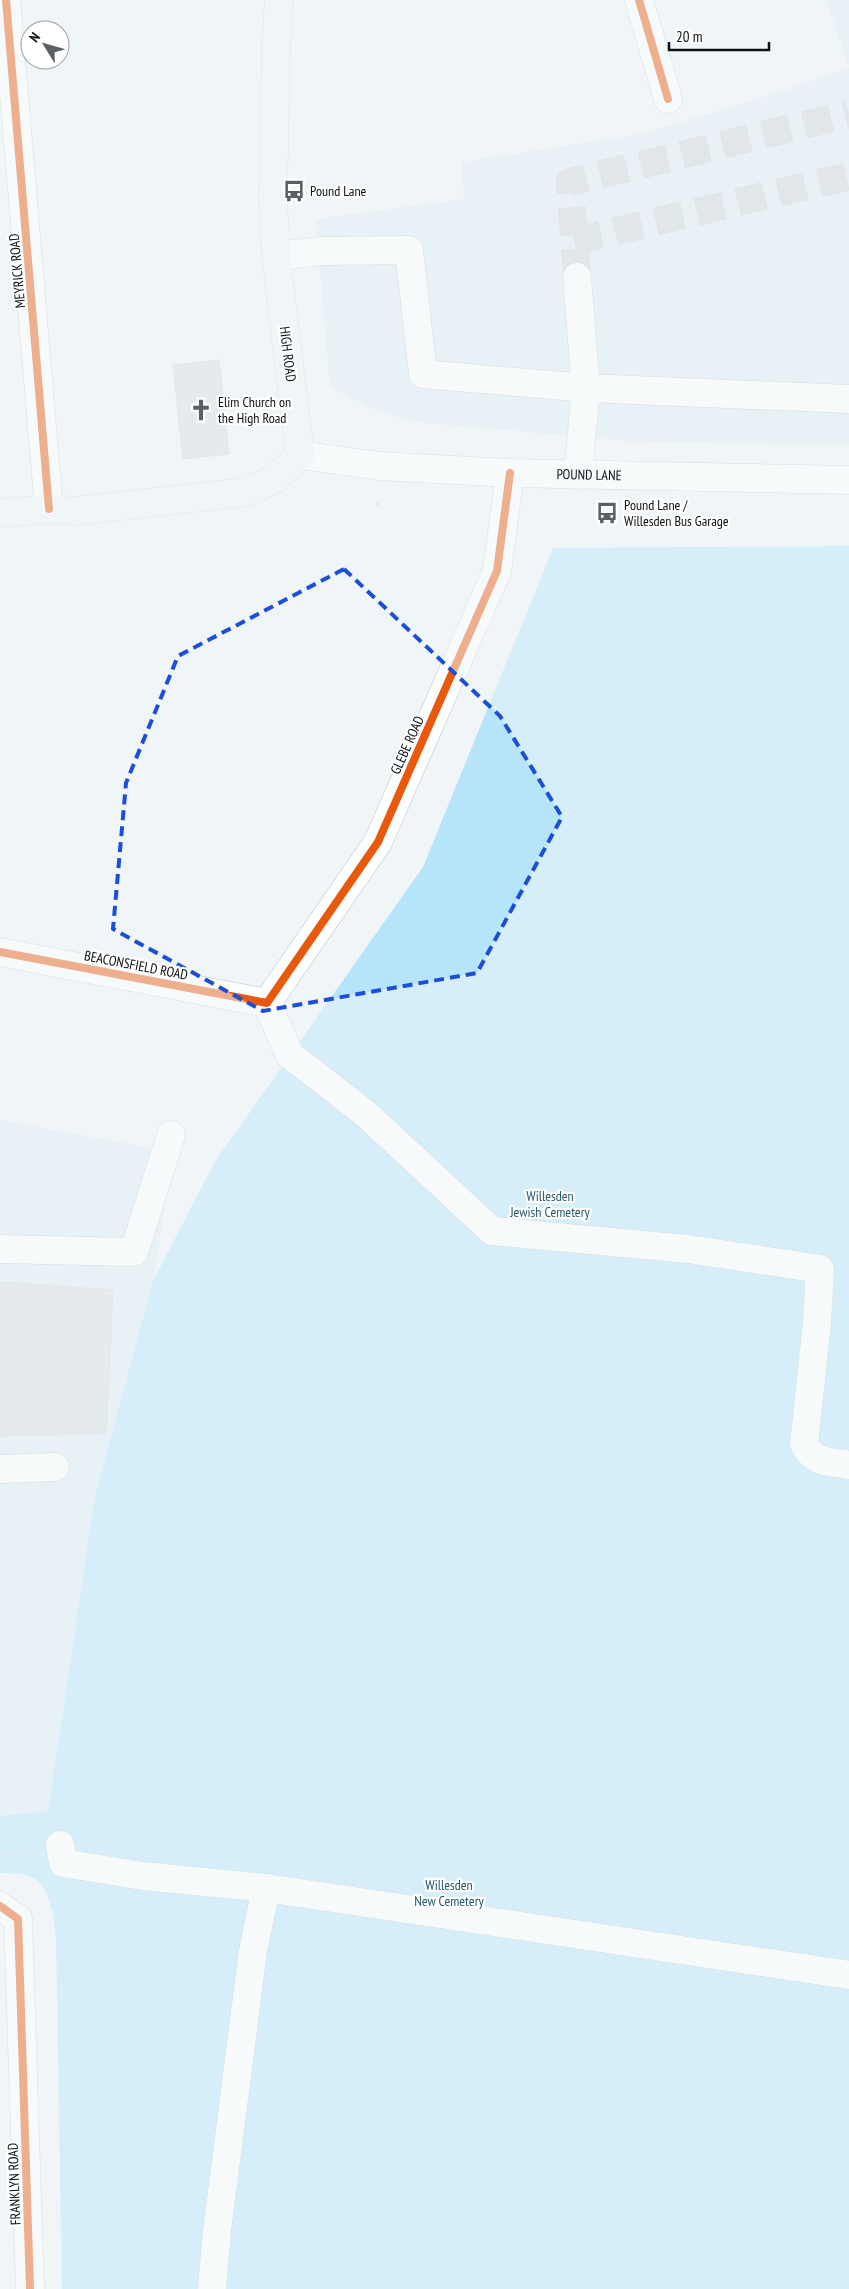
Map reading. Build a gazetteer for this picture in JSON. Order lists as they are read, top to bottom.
{
  "streets": {
    "main road": ["HIGH ROAD"],
    "street": [
      "MEYRICK ROAD",
      "POUND LANE",
      "GLEBE ROAD",
      "BEACONSFIELD ROAD",
      "FRANKLYN ROAD"
    ]
  },
  "crossings": [
    ["HIGH ROAD", "POUND LANE"],
    ["POUND LANE", "GLEBE ROAD"],
    ["GLEBE ROAD", "BEACONSFIELD ROAD"]
  ],
  "parks": ["Willesden Jewish Cemetery", "Willesden New Cemetery"],
  "places": {
    "bus stop": ["Pound Lane", "Pound Lane / Willesden Bus Garage"],
    "church": ["Elim Church on the High Road"]
  },
  "scale_bar": "20 m",
  "north": "top left"
}
